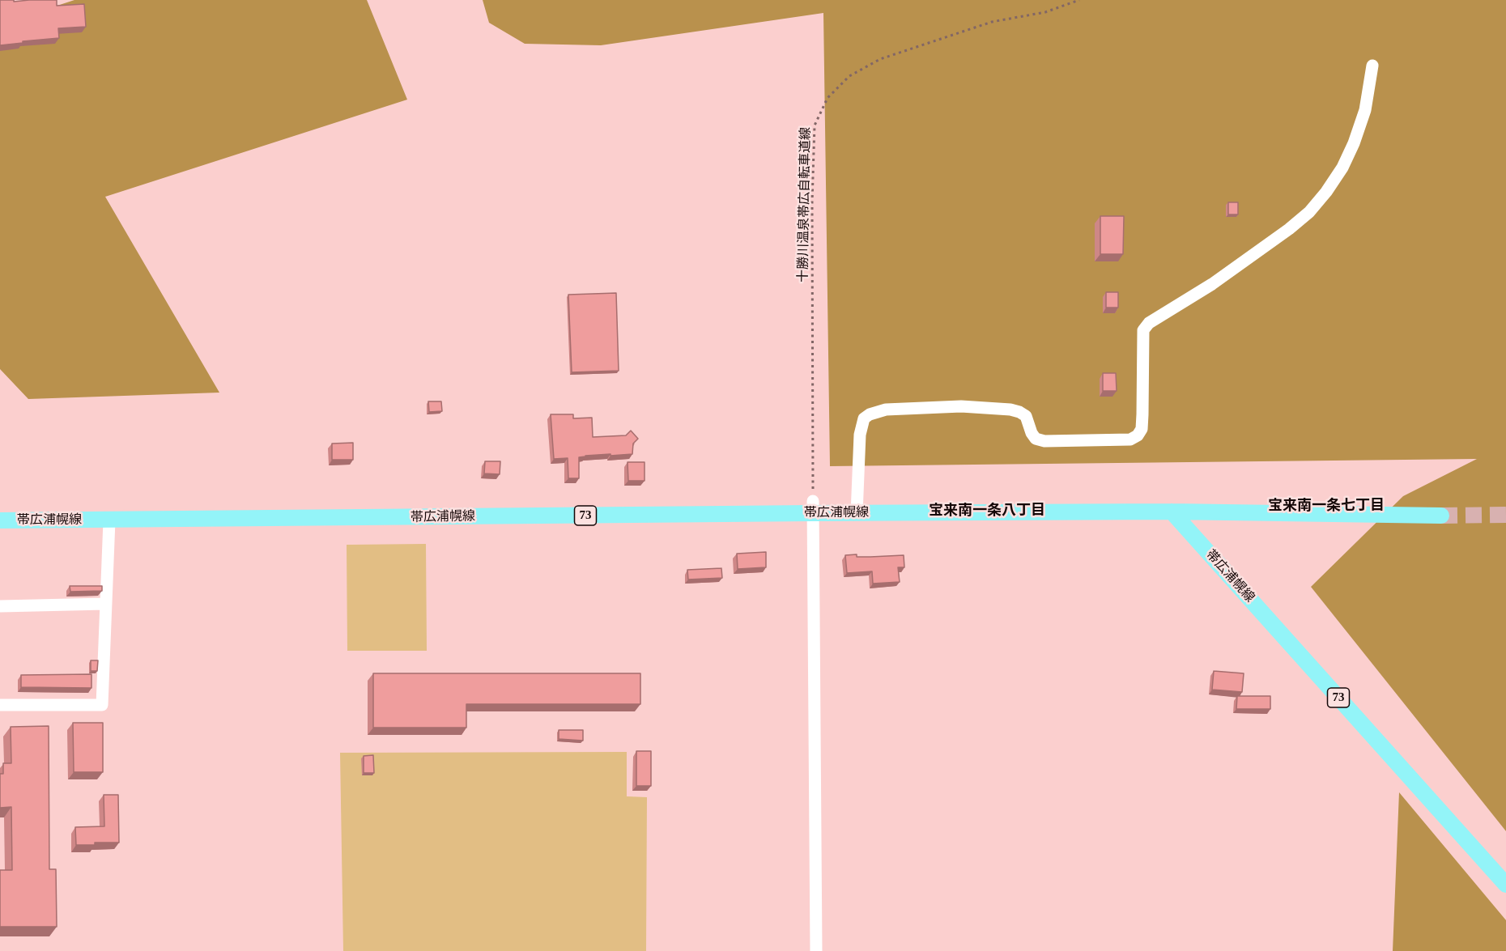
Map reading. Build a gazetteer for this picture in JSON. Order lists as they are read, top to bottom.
{
  "streets": {
    "main road": ["帯広浦幌線", "73"],
    "path": ["十勝川温泉帯広自転車道線"]
  },
  "crossings": [
    ["十勝川温泉帯広自転車道線", "帯広浦幌線"]
  ],
  "districts": ["宝来南一条七丁目", "宝来南一条八丁目"]
}
